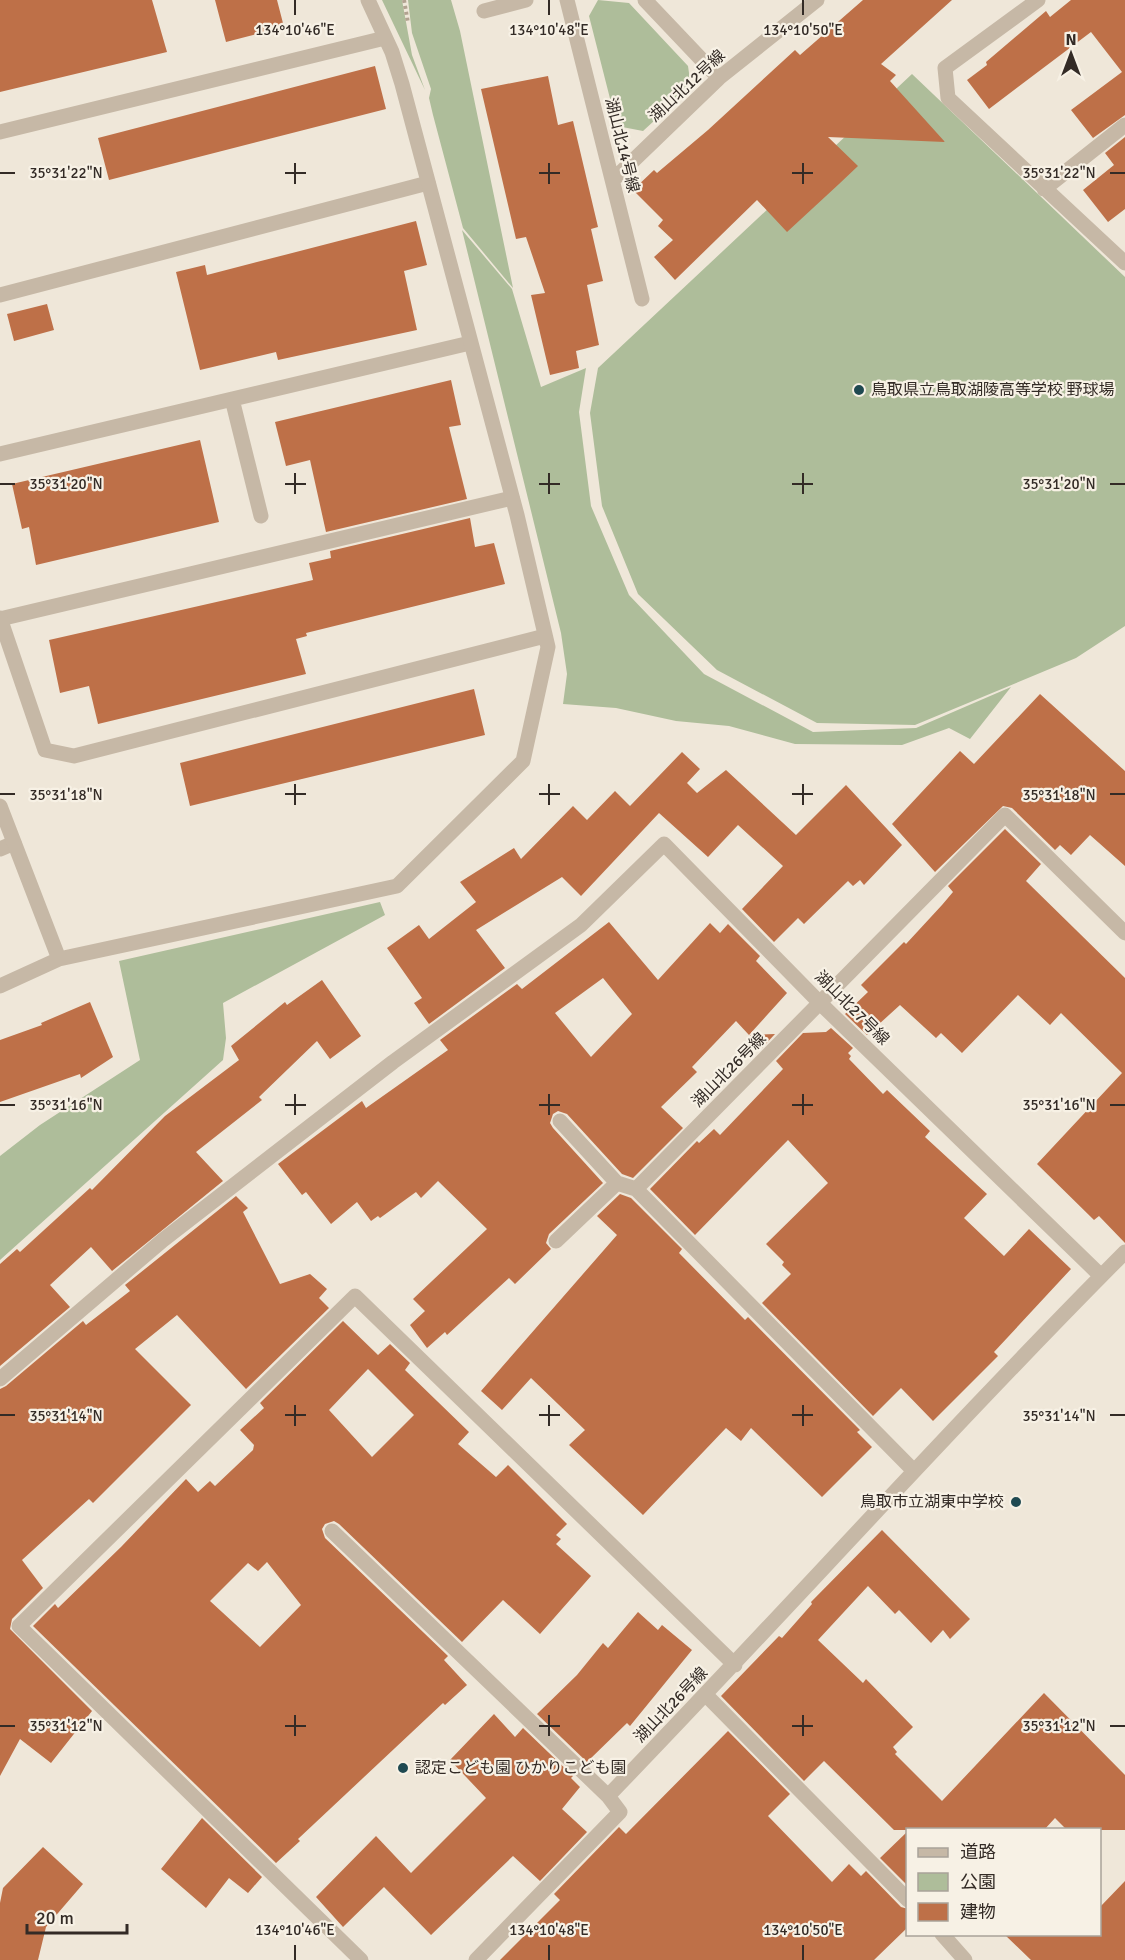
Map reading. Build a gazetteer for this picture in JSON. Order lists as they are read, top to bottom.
{
  "streets": {
    "street": [
      "湖山北12号線",
      "湖山北14号線",
      "湖山北27号線",
      "湖山北26号線"
    ]
  },
  "crossings": [
    ["湖山北12号線", "湖山北14号線"],
    ["湖山北27号線", "湖山北26号線"]
  ],
  "places": ["鳥取県立鳥取湖陵高等学校 野球場", "鳥取市立湖東中学校", "認定こども園 ひかりこども園"],
  "legend": ["道路", "公園", "建物"],
  "scale_bar": "20 m",
  "north": "top",
  "coordinates": [
    "134°10'46\"E",
    "134°10'48\"E",
    "134°10'50\"E",
    "35°31'22\"N",
    "35°31'20\"N",
    "35°31'18\"N",
    "35°31'16\"N",
    "35°31'14\"N",
    "35°31'12\"N"
  ]
}
